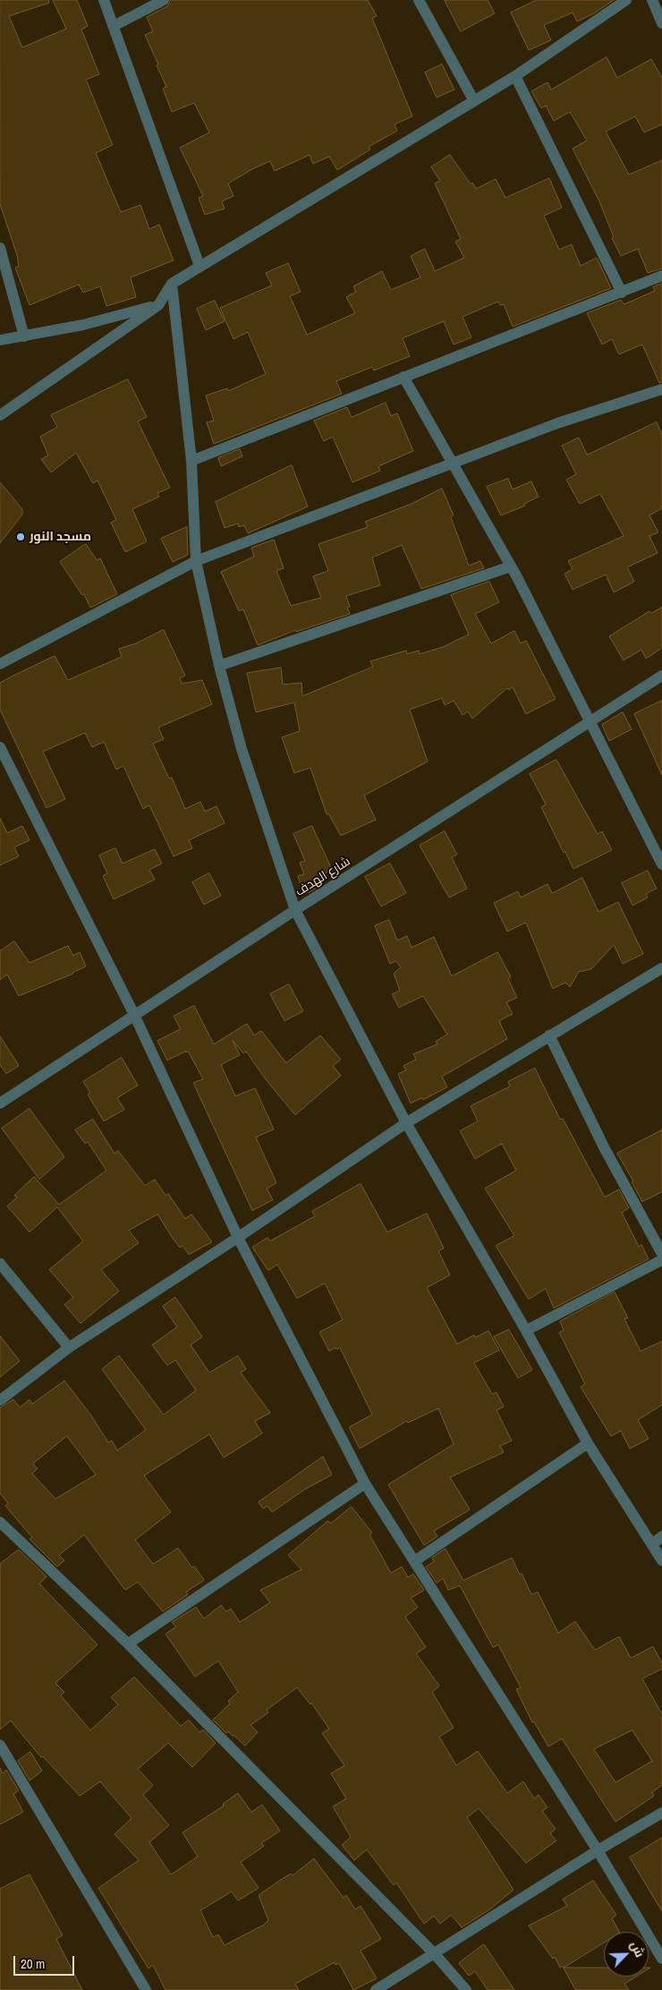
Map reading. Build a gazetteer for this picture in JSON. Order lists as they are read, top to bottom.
{
  "streets": {
    "street": ["شارع الهدف"]
  },
  "places": ["مسجد النور"],
  "scale_bar": "20 m",
  "north": "top right"
}
